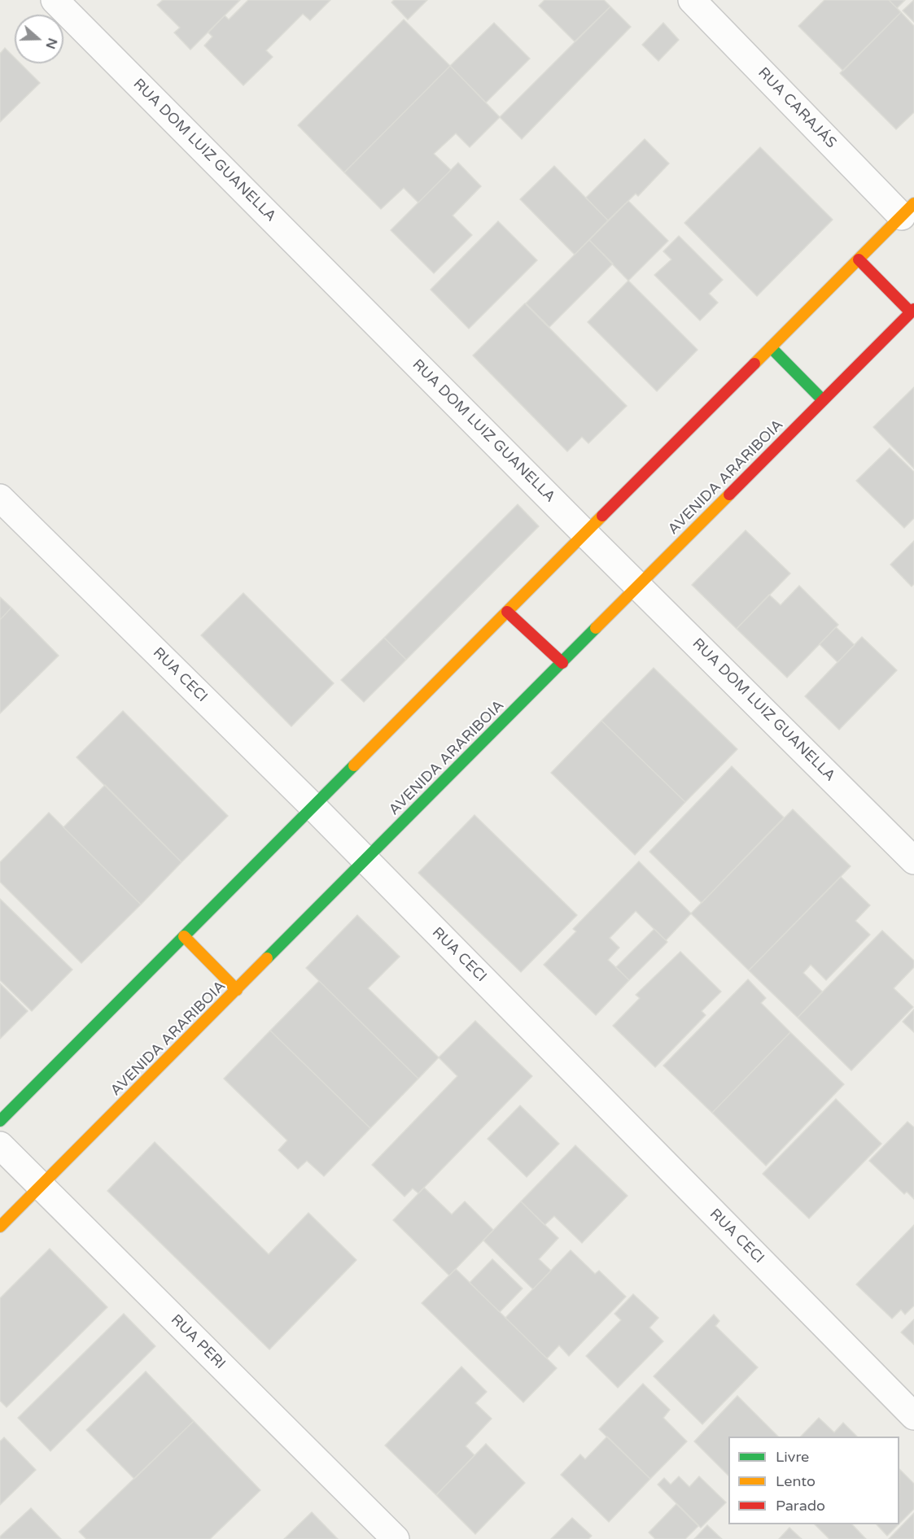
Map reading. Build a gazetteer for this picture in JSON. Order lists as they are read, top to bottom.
{
  "streets": {
    "main road": ["AVENIDA ARARIBOIA"],
    "street": [
      "RUA CARAJÁS",
      "RUA DOM LUIZ GUANELLA",
      "RUA CECI",
      "RUA PERI"
    ]
  },
  "crossings": [
    ["RUA DOM LUIZ GUANELLA", "AVENIDA ARARIBOIA"],
    ["AVENIDA ARARIBOIA", "RUA CECI"],
    ["AVENIDA ARARIBOIA", "RUA PERI"]
  ],
  "legend": ["Livre", "Lento", "Parado"],
  "north": "right"
}
